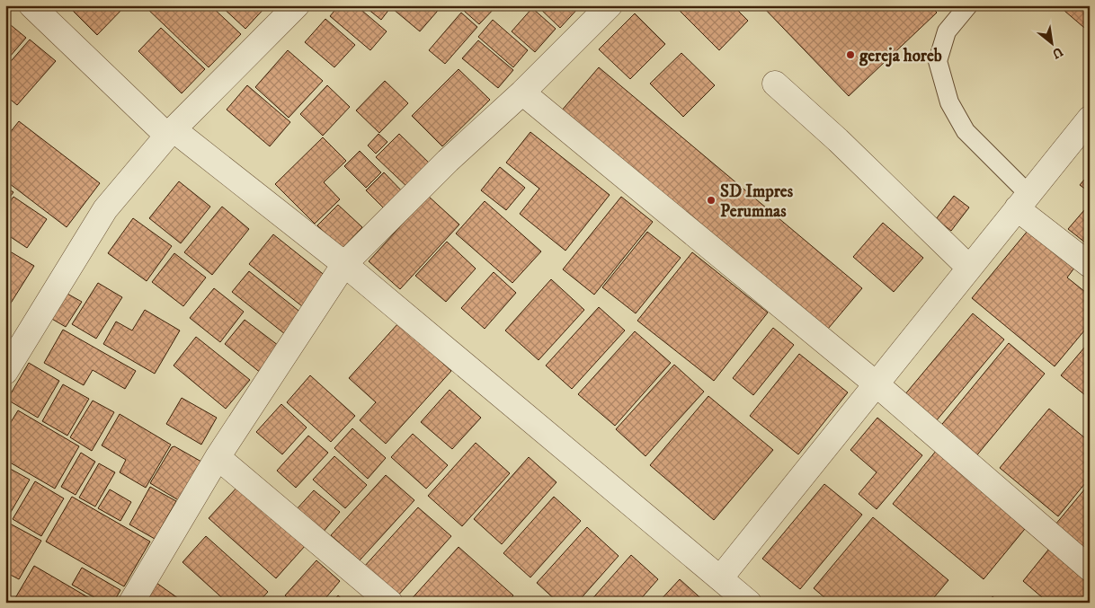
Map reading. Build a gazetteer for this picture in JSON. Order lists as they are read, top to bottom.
{
  "places": ["gereja horeb", "SD Impres Perumnas"],
  "north": "bottom right"
}
